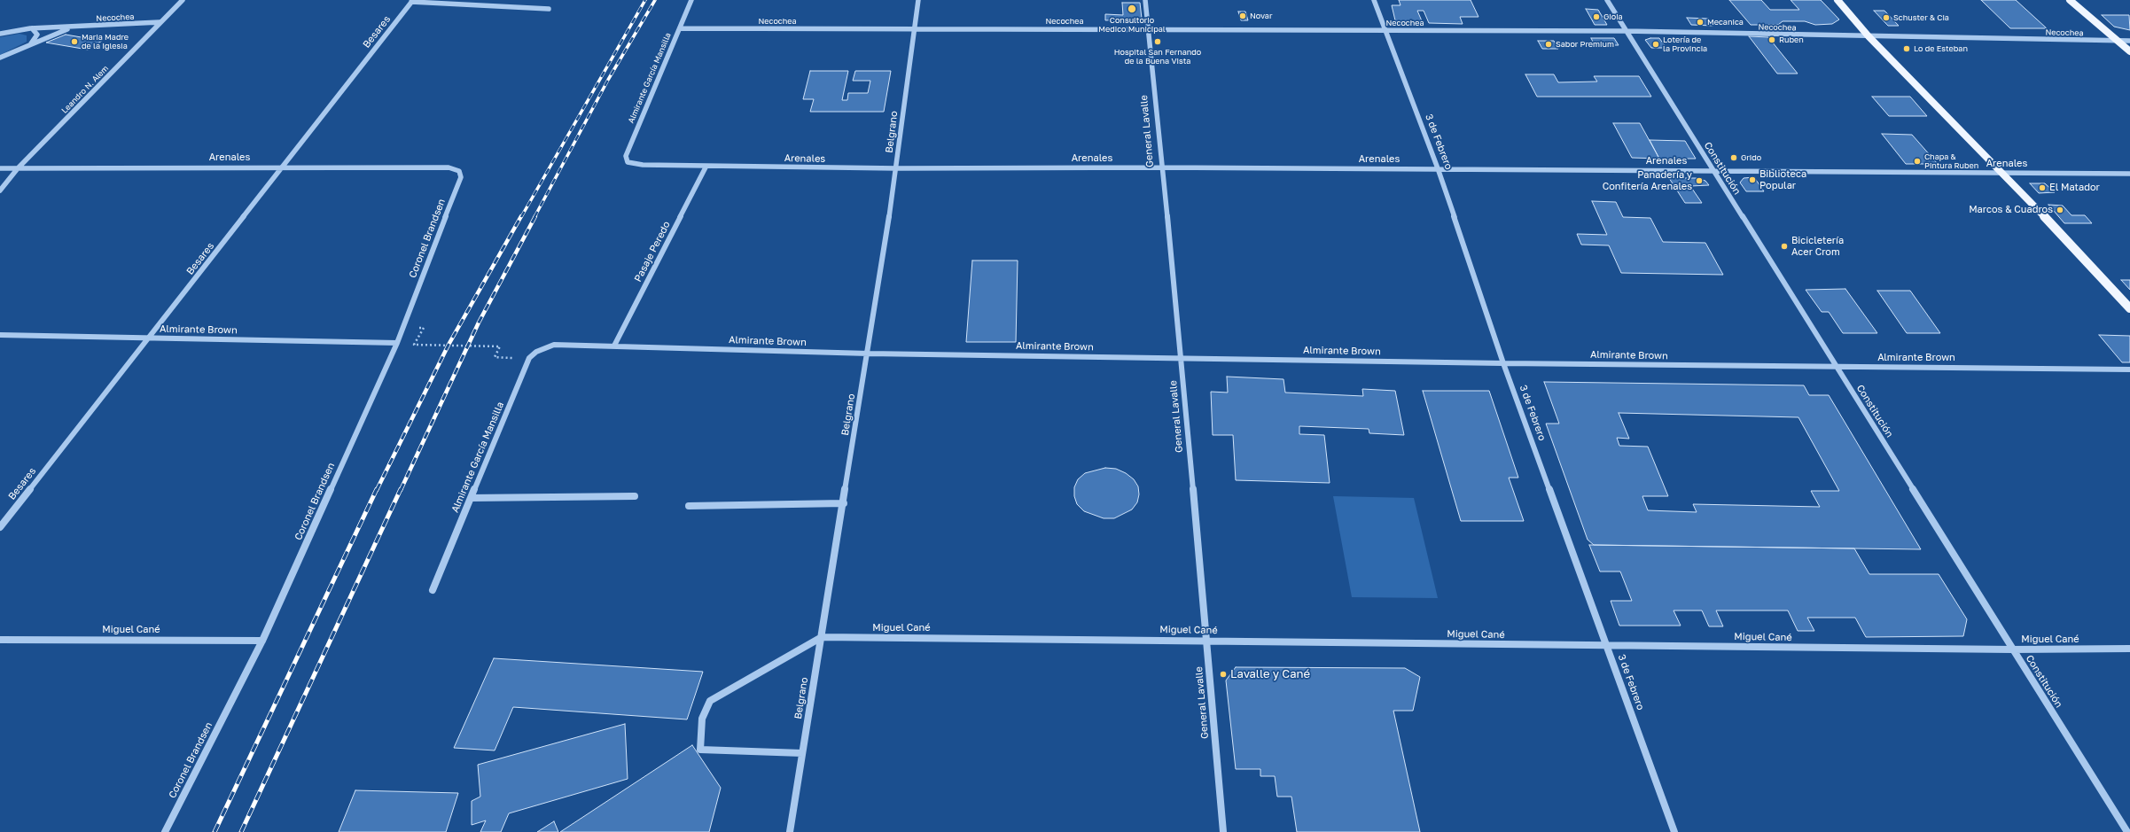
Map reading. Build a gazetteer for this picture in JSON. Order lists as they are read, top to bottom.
{
  "streets": {
    "street": [
      "Necochea",
      "Besares",
      "Almirante García Mansilla",
      "Leandro N. Alem",
      "General Lavalle",
      "Belgrano",
      "3 de Febrero",
      "Arenales",
      "Constitución",
      "Coronel Brandsen",
      "Pasaje Peredo",
      "Almirante Brown",
      "Miguel Cané"
    ]
  },
  "crossings": [
    ["Necochea", "Almirante García Mansilla"],
    ["Necochea", "Leandro N. Alem"],
    ["Necochea", "General Lavalle"],
    ["Necochea", "Belgrano"],
    ["Necochea", "3 de Febrero"],
    ["Necochea", "Constitución"],
    ["Besares", "Arenales"],
    ["Besares", "Almirante Brown"],
    ["Almirante García Mansilla", "Arenales"],
    ["Almirante García Mansilla", "Almirante Brown"],
    ["Leandro N. Alem", "Arenales"],
    ["General Lavalle", "Arenales"],
    ["General Lavalle", "Almirante Brown"],
    ["General Lavalle", "Miguel Cané"],
    ["Belgrano", "Arenales"],
    ["Belgrano", "Almirante Brown"],
    ["Belgrano", "Miguel Cané"],
    ["3 de Febrero", "Arenales"],
    ["3 de Febrero", "Almirante Brown"],
    ["3 de Febrero", "Miguel Cané"],
    ["Arenales", "Constitución"],
    ["Arenales", "Coronel Brandsen"],
    ["Arenales", "Pasaje Peredo"],
    ["Constitución", "Almirante Brown"],
    ["Constitución", "Miguel Cané"],
    ["Coronel Brandsen", "Almirante Brown"],
    ["Coronel Brandsen", "Miguel Cané"],
    ["Pasaje Peredo", "Almirante Brown"]
  ],
  "places": [
    "Consultorio Medico Municipal",
    "Novar",
    "Gioia",
    "Schuster & Cia",
    "Mecanica",
    "Ruben",
    "Maria Madre de la Iglesia",
    "Hospital San Fernando de la Buena Vista",
    "Sabor Premium",
    "Lotería de la Provincia",
    "Lo de Esteban",
    "Grido",
    "Chapa & Pintura Ruben",
    "Biblioteca Popular",
    "Panadería y Confitería Arenales",
    "El Matador",
    "Marcos & Cuadros",
    "Bicicletería Acer Crom",
    "Lavalle y Cané"
  ]
}
